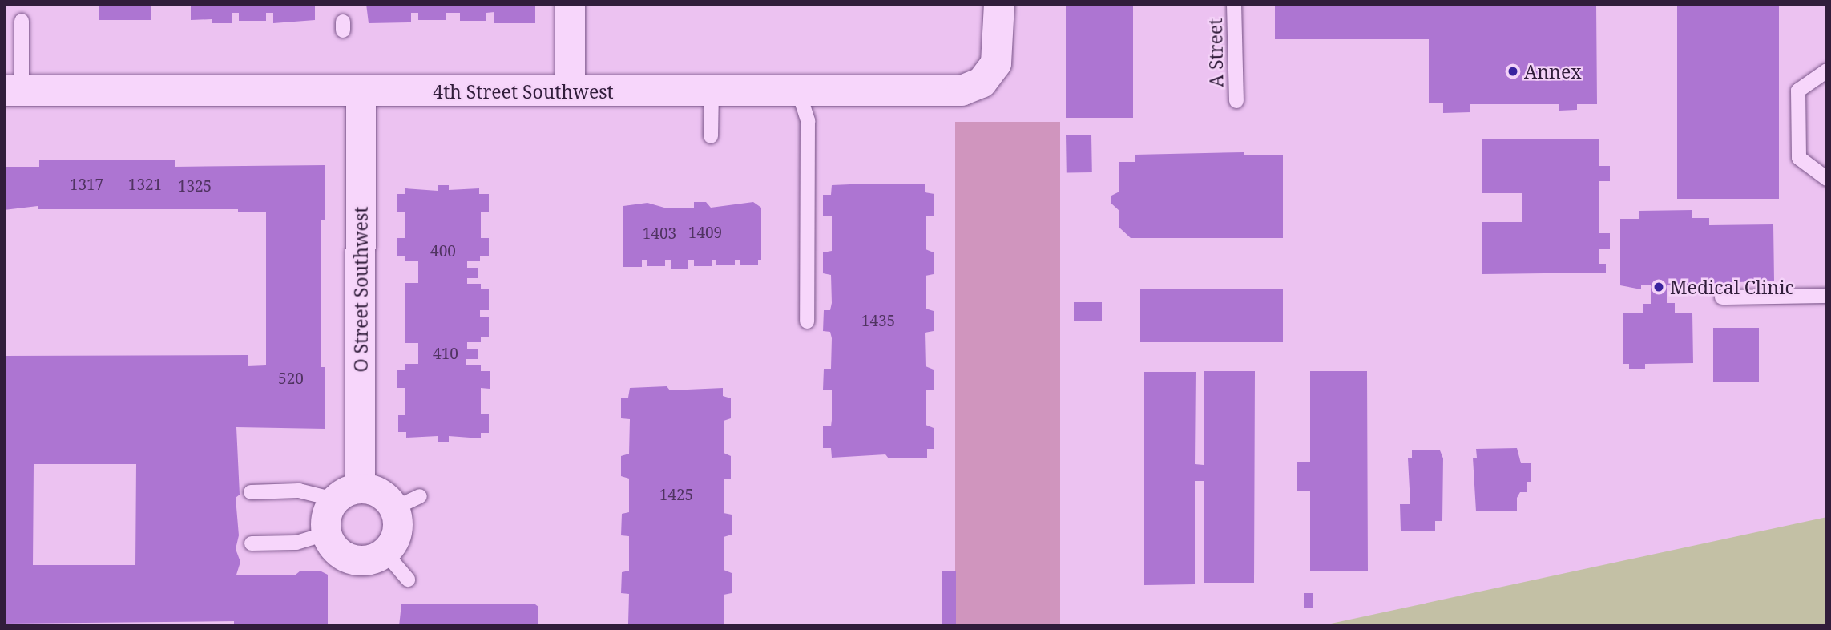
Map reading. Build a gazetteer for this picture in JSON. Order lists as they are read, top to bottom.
{
  "streets": {
    "street": ["4th Street Southwest", "O Street Southwest"],
    "lane": ["A Street"]
  },
  "crossings": [
    ["4th Street Southwest", "O Street Southwest"]
  ],
  "places": ["Annex", "Medical Clinic"],
  "house_numbers": [
    "1317",
    "1321",
    "1325",
    "1409",
    "1403",
    "400",
    "1435",
    "410",
    "520",
    "1425"
  ]
}
